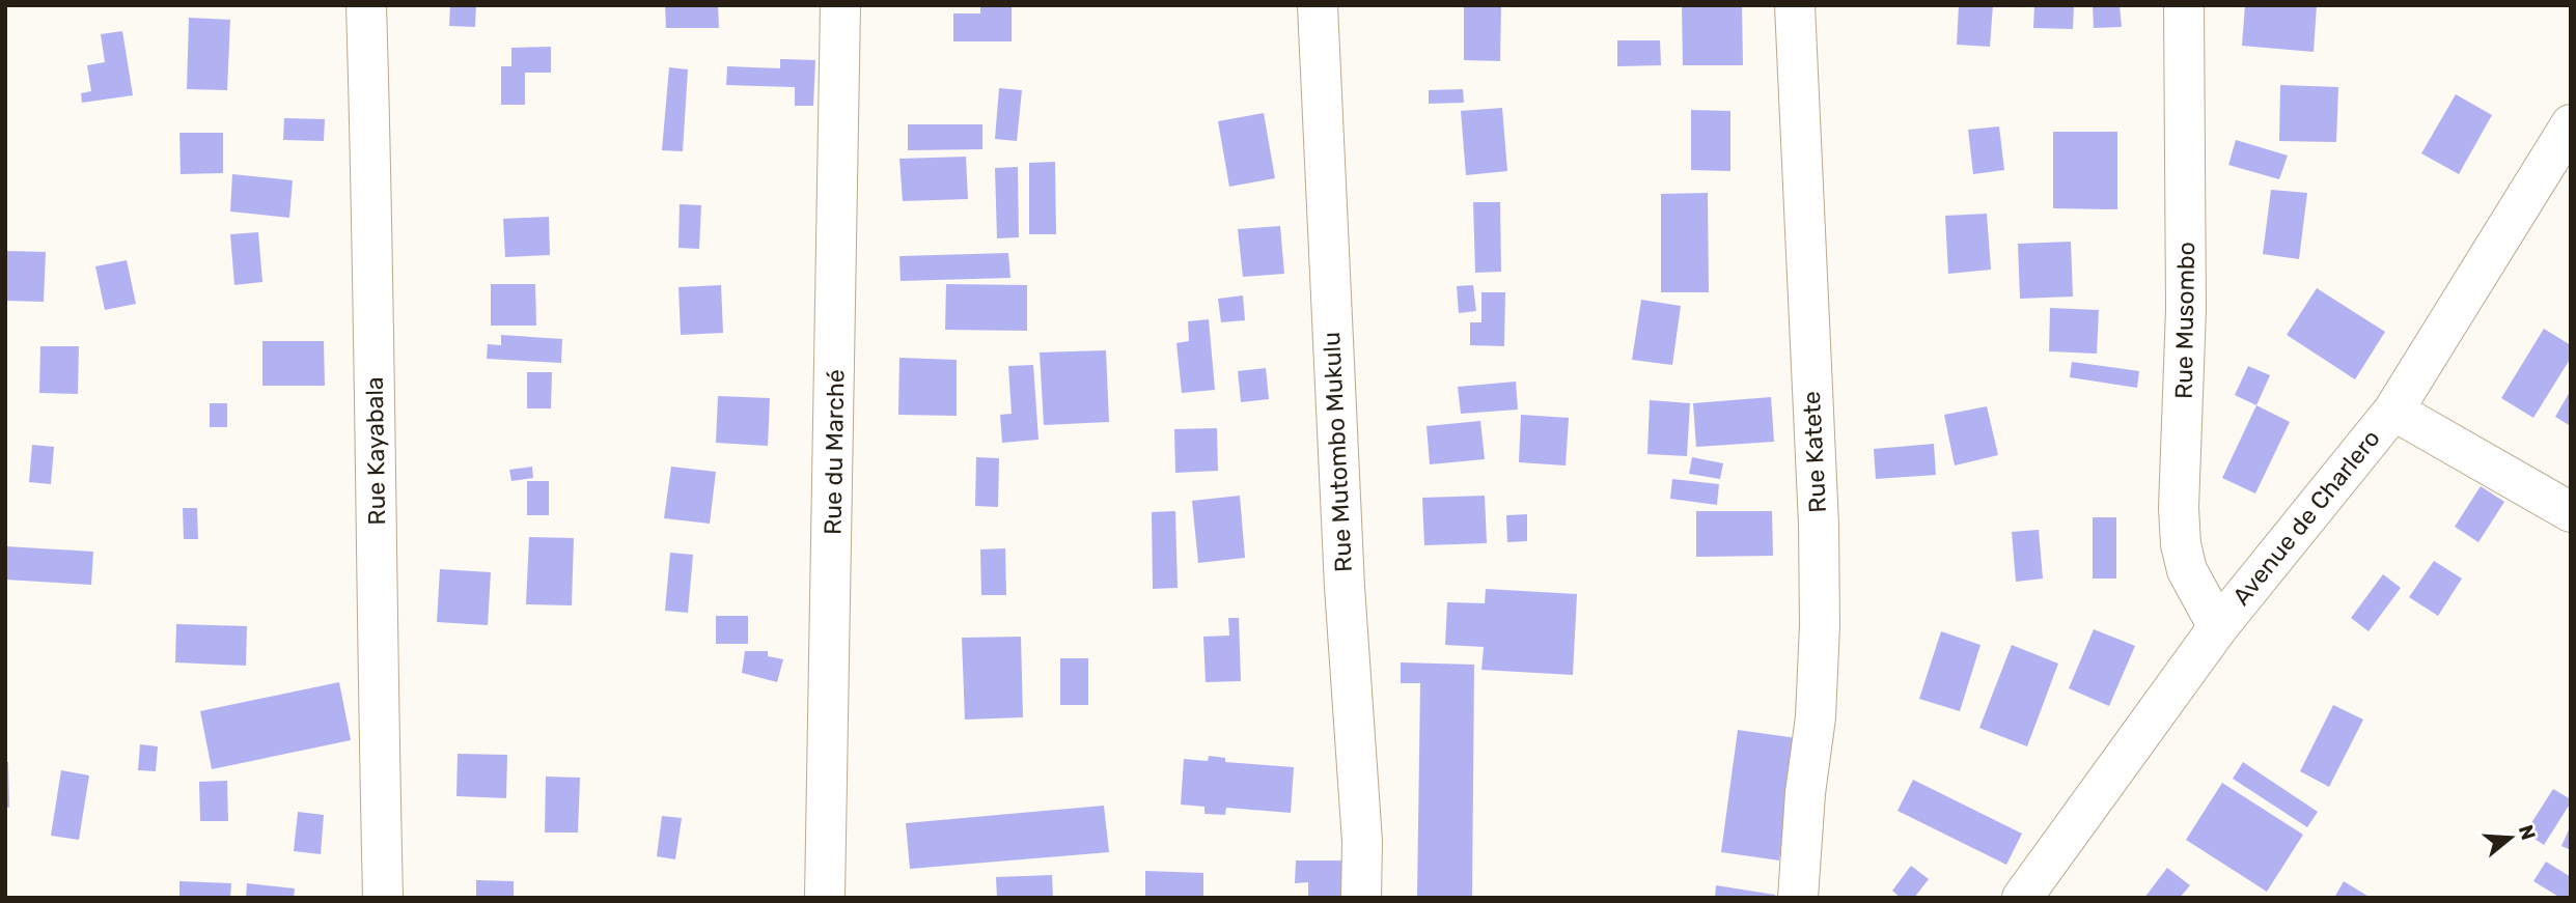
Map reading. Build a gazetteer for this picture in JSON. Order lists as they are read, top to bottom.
{
  "streets": {
    "street": [
      "Rue Musombo",
      "Rue Kayabala",
      "Rue du Marché",
      "Rue Mutombo Mukulu",
      "Rue Katete",
      "Avenue de Charlero"
    ]
  },
  "crossings": [
    ["Rue Musombo", "Avenue de Charlero"]
  ],
  "north": "right"
}
